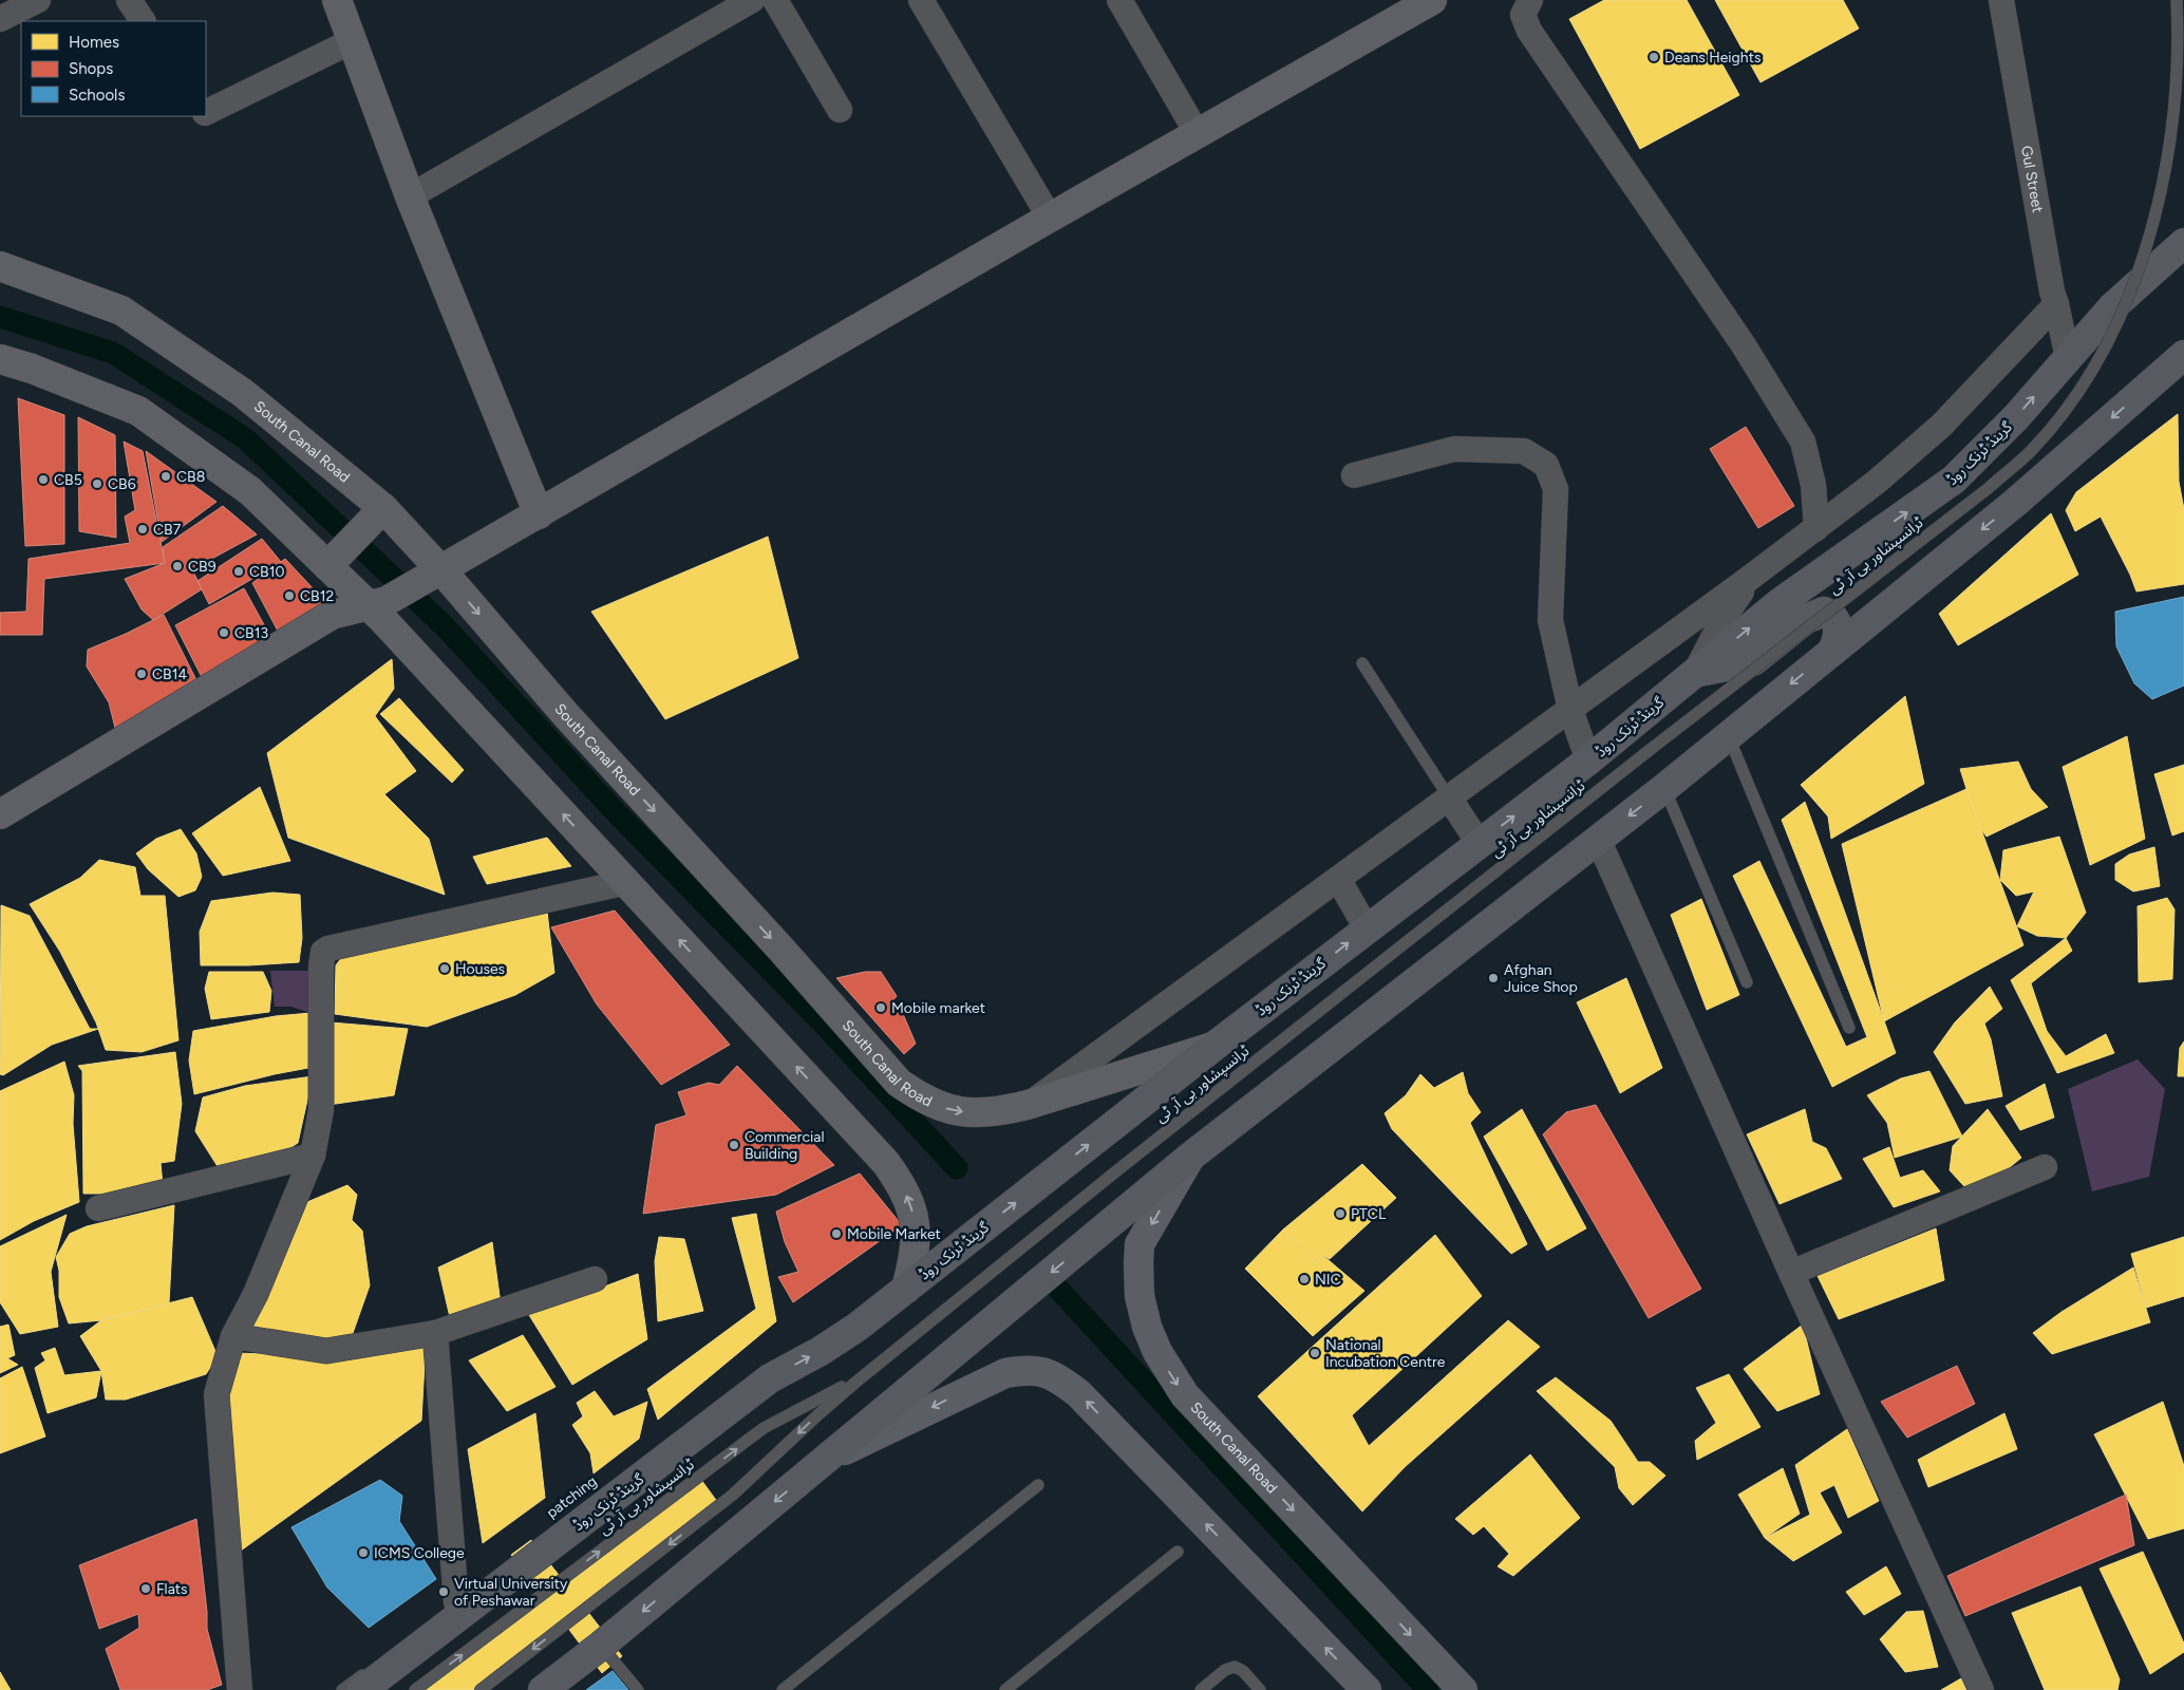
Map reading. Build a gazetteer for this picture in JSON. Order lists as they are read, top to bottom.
{
  "streets": {
    "highway": ["گرینڈ ٹرنک روڈ"],
    "main road": ["South Canal Road"],
    "street": ["Gul Street"],
    "lane": ["ٹرانسپشاور بی آر ٹی", "patching"]
  },
  "crossings": [
    ["Gul Street", "گرینڈ ٹرنک روڈ"],
    ["South Canal Road", "گرینڈ ٹرنک روڈ"]
  ],
  "places": [
    "Deans Heights",
    "CB8",
    "CB5",
    "CB6",
    "CB7",
    "CB9",
    "CB10",
    "CB12",
    "CB13",
    "CB14",
    "Houses",
    "Afghan Juice Shop",
    "Mobile market",
    "Commercial Building",
    "PTCL",
    "Mobile Market",
    "NIC",
    "National Incubation Centre",
    "ICMS College",
    "Flats",
    "Virtual University of Peshawar"
  ],
  "legend": ["Homes", "Shops", "Schools"]
}
